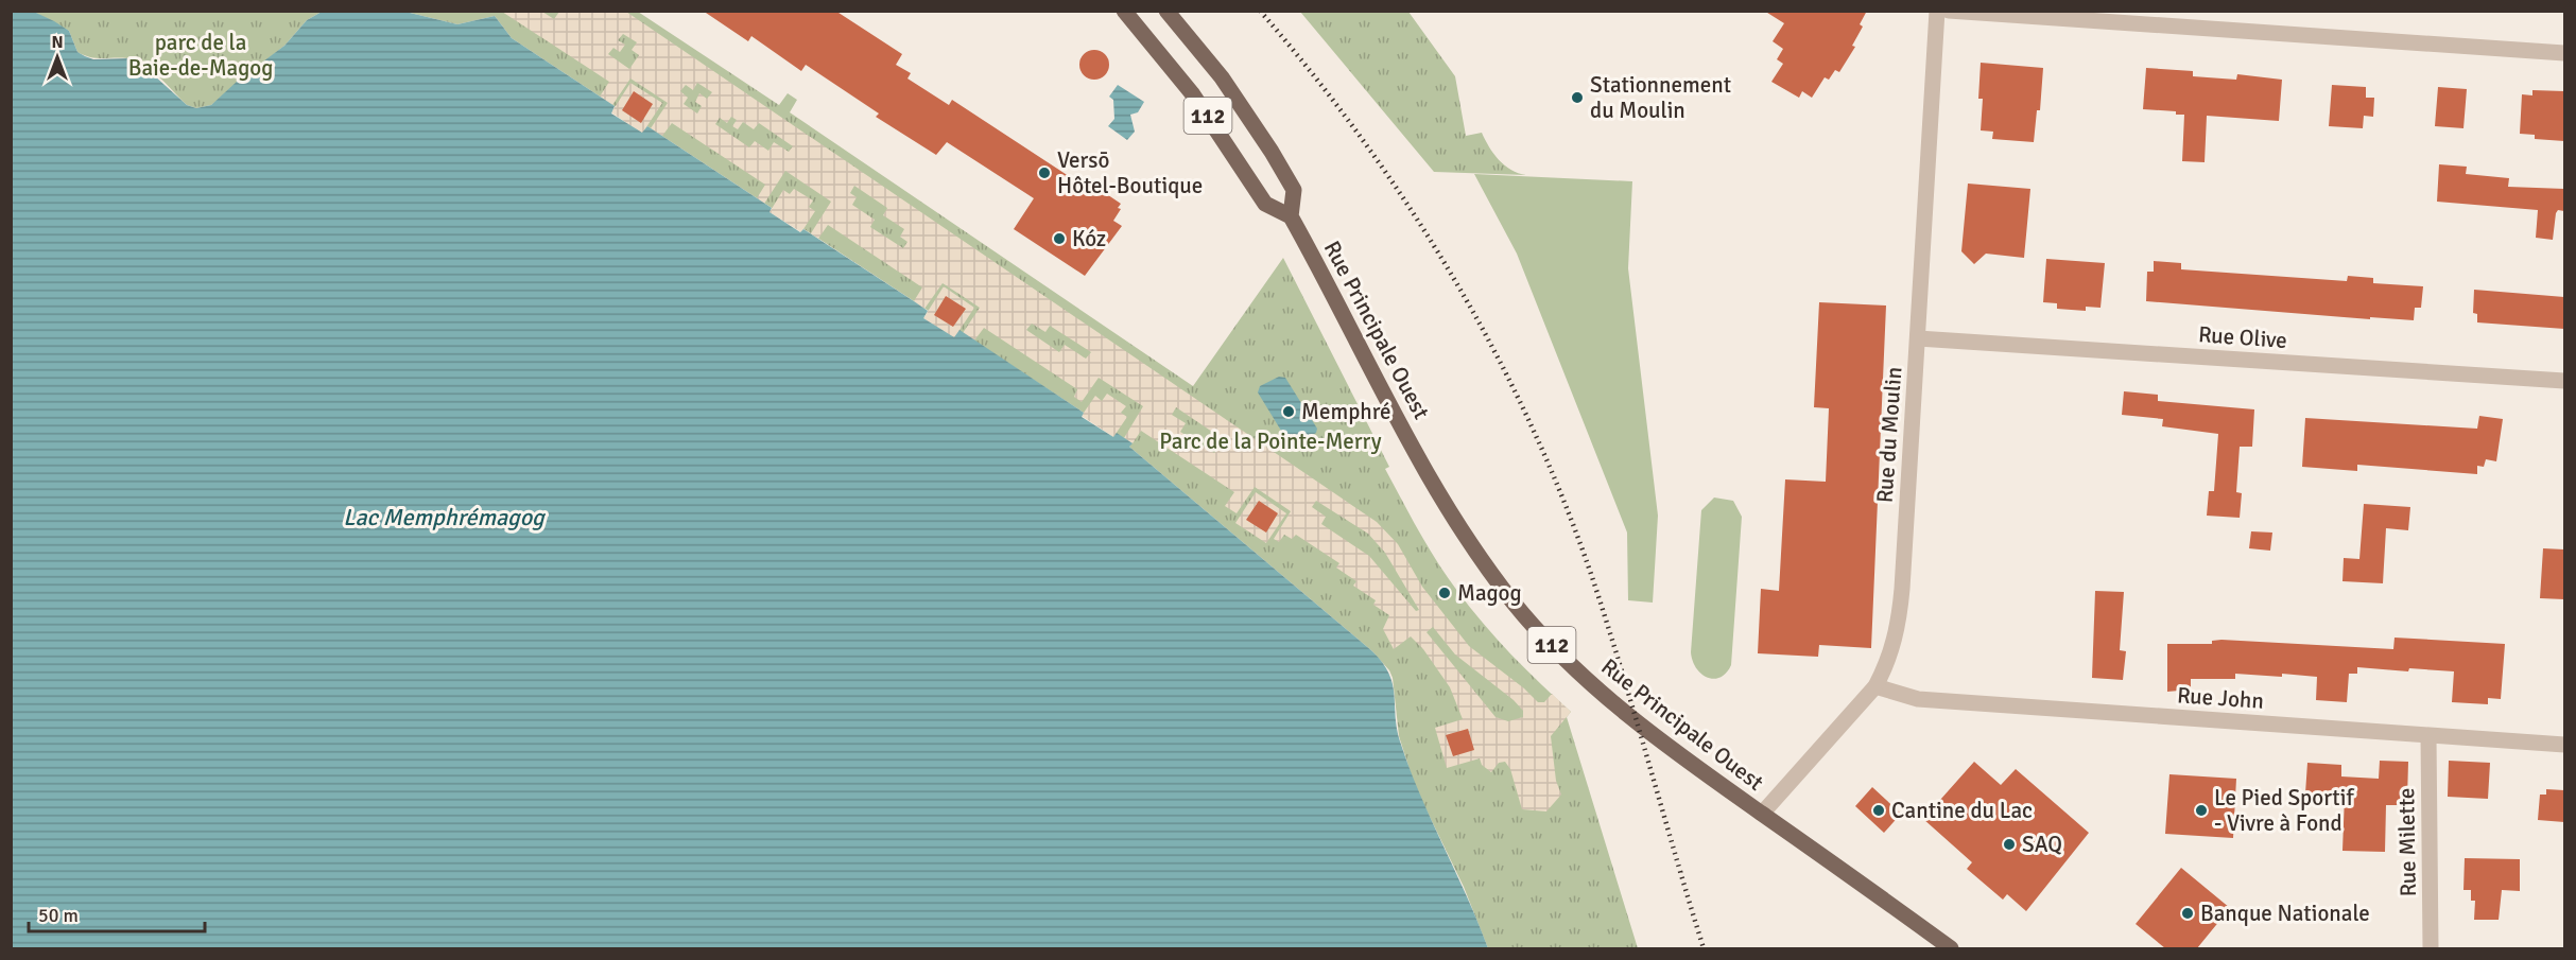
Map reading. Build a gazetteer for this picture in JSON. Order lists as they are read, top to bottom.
{
  "streets": {
    "main road": ["112", "Rue Principale Ouest"],
    "street": [
      "Rue Olive",
      "Rue du Moulin",
      "Rue John",
      "Rue Milette"
    ]
  },
  "crossings": [
    ["112", "Rue Principale Ouest"],
    ["Rue Principale Ouest", "Rue du Moulin"],
    ["Rue Olive", "Rue du Moulin"],
    ["Rue du Moulin", "Rue John"],
    ["Rue John", "Rue Milette"]
  ],
  "water": ["Lac Memphrémagog"],
  "parks": ["parc de la Baie-de-Magog", "Parc de la Pointe-Merry"],
  "places": [
    "Stationnement du Moulin",
    "Versō Hôtel-Boutique",
    "Kóz",
    "Memphré",
    "Magog",
    "Cantine du Lac",
    "Le Pied Sportif - Vivre à Fond",
    "SAQ",
    "Banque Nationale"
  ],
  "scale_bar": "50 m",
  "north": "top"
}
